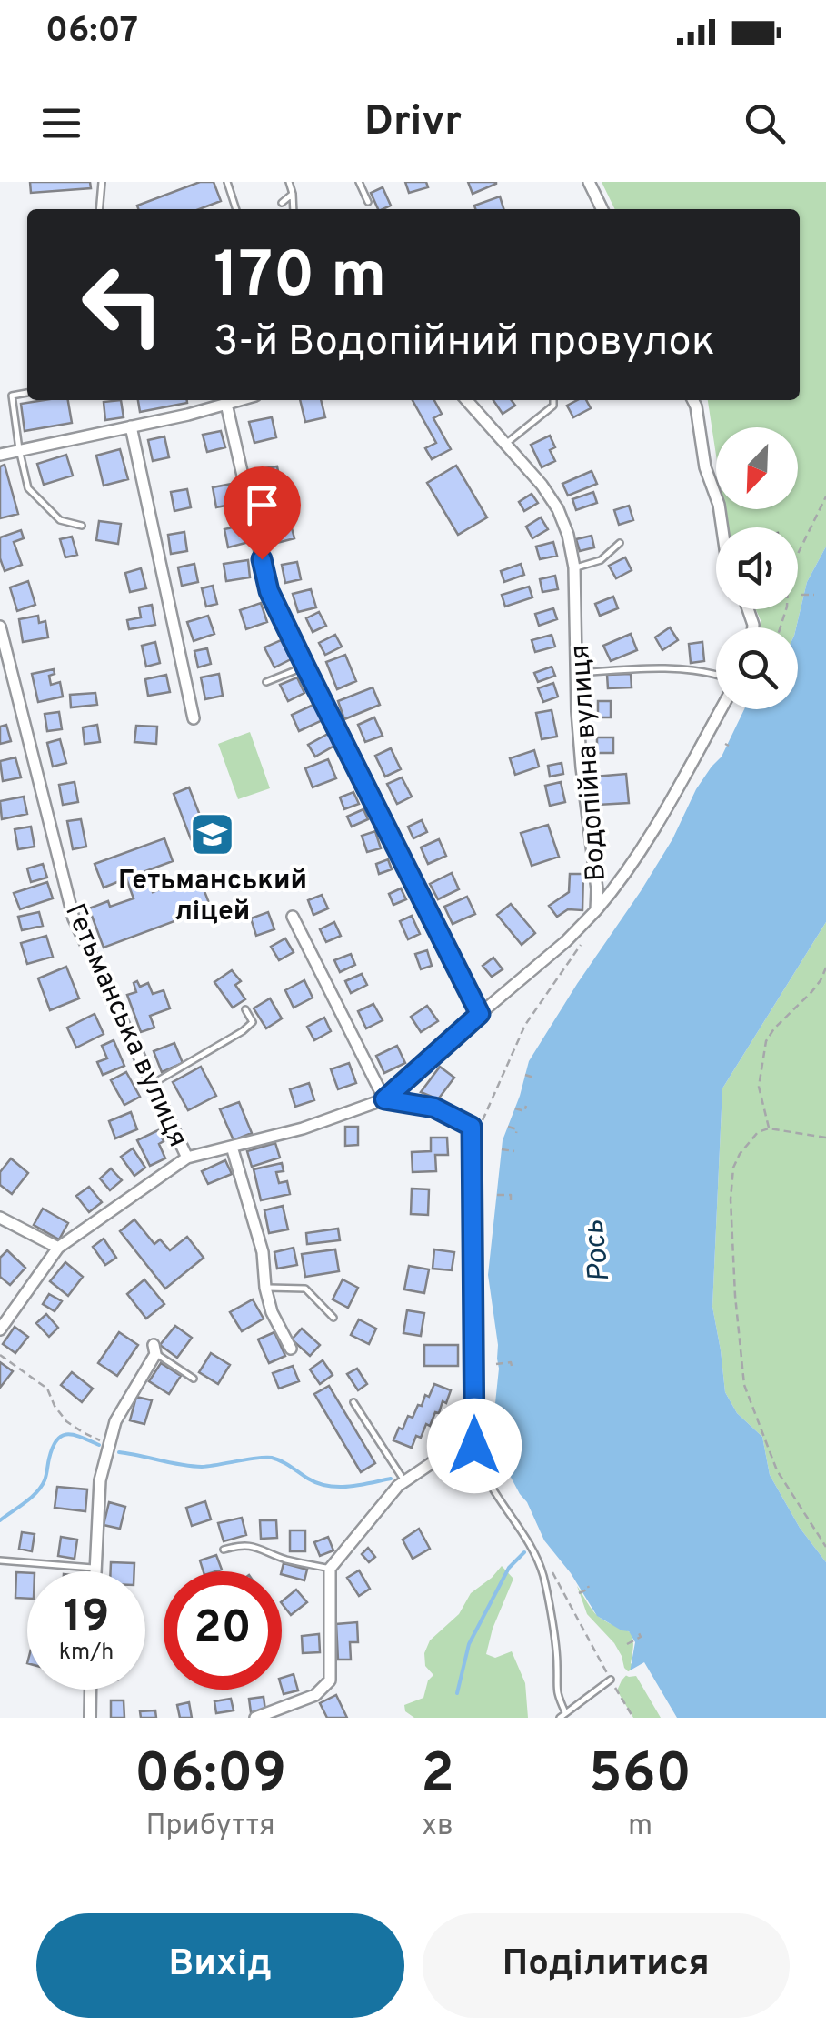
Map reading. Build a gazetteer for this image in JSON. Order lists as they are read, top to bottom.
{
  "streets": {
    "street": ["Водопійна вулиця", "Гетьманська вулиця"]
  },
  "crossings": [
    ["Водопійна вулиця", "Гетьманська вулиця"]
  ],
  "water": ["Рось"],
  "places": {
    "school or university": ["Гетьманський ліцей"]
  },
  "north": "bottom left",
  "page": {
    "status": "06:07",
    "header": "Drivr",
    "turn": ["170 m", "3-й Водопійний провулок"],
    "speed": "19 km/h",
    "limit": "20",
    "eta": [
      "06:09",
      "Прибуття",
      "2",
      "хв",
      "560",
      "m"
    ],
    "buttons": ["Вихід", "Поділитися"]
  }
}
